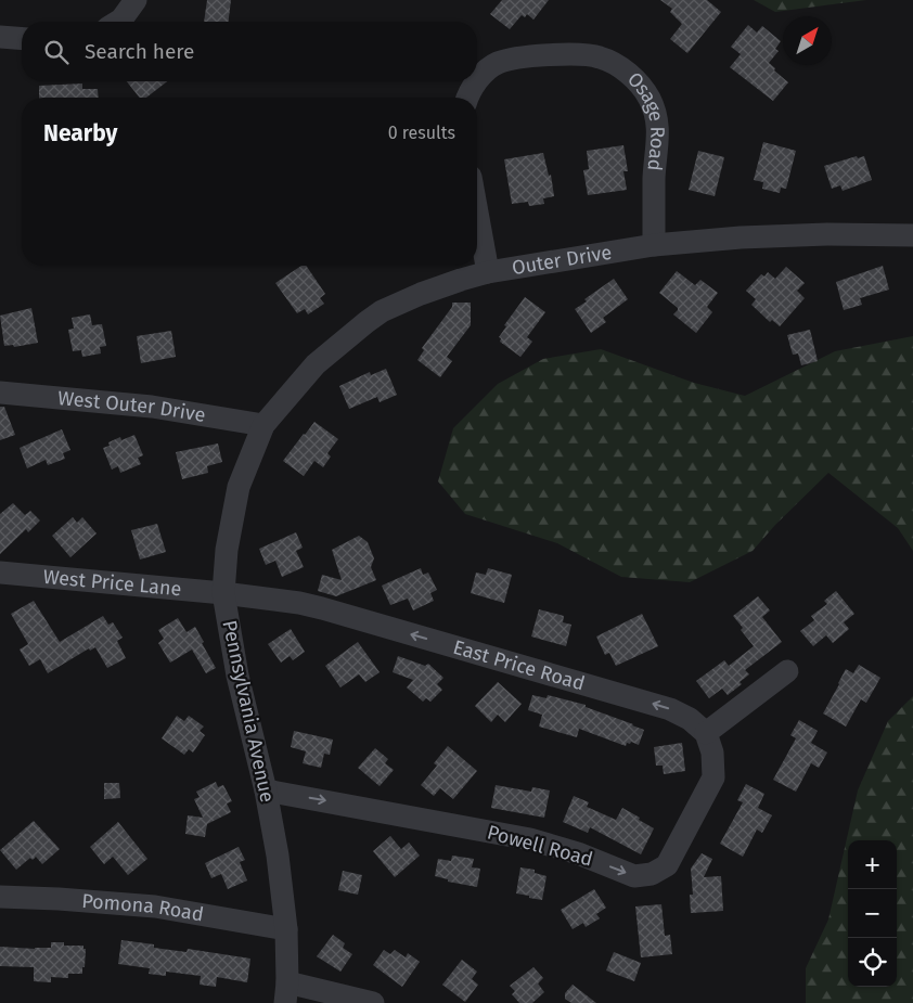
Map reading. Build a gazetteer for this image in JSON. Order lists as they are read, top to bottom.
{
  "streets": {
    "street": [
      "Osage Road",
      "Outer Drive",
      "West Outer Drive",
      "West Price Lane",
      "East Price Road",
      "Pennsylvania Avenue",
      "Powell Road",
      "Pomona Road"
    ]
  },
  "crossings": [
    ["Osage Road", "Outer Drive"],
    ["Outer Drive", "West Outer Drive"],
    ["Outer Drive", "Pennsylvania Avenue"],
    ["West Outer Drive", "Pennsylvania Avenue"],
    ["West Price Lane", "East Price Road"],
    ["West Price Lane", "Pennsylvania Avenue"],
    ["East Price Road", "Pennsylvania Avenue"],
    ["East Price Road", "Powell Road"],
    ["Pennsylvania Avenue", "Powell Road"],
    ["Pennsylvania Avenue", "Pomona Road"]
  ],
  "one_way": ["East Price Road"],
  "north": "top right",
  "page": {
    "search": "Search here",
    "heading": ["Nearby", "0 results"],
    "map_buttons": ["+", "−"]
  }
}
